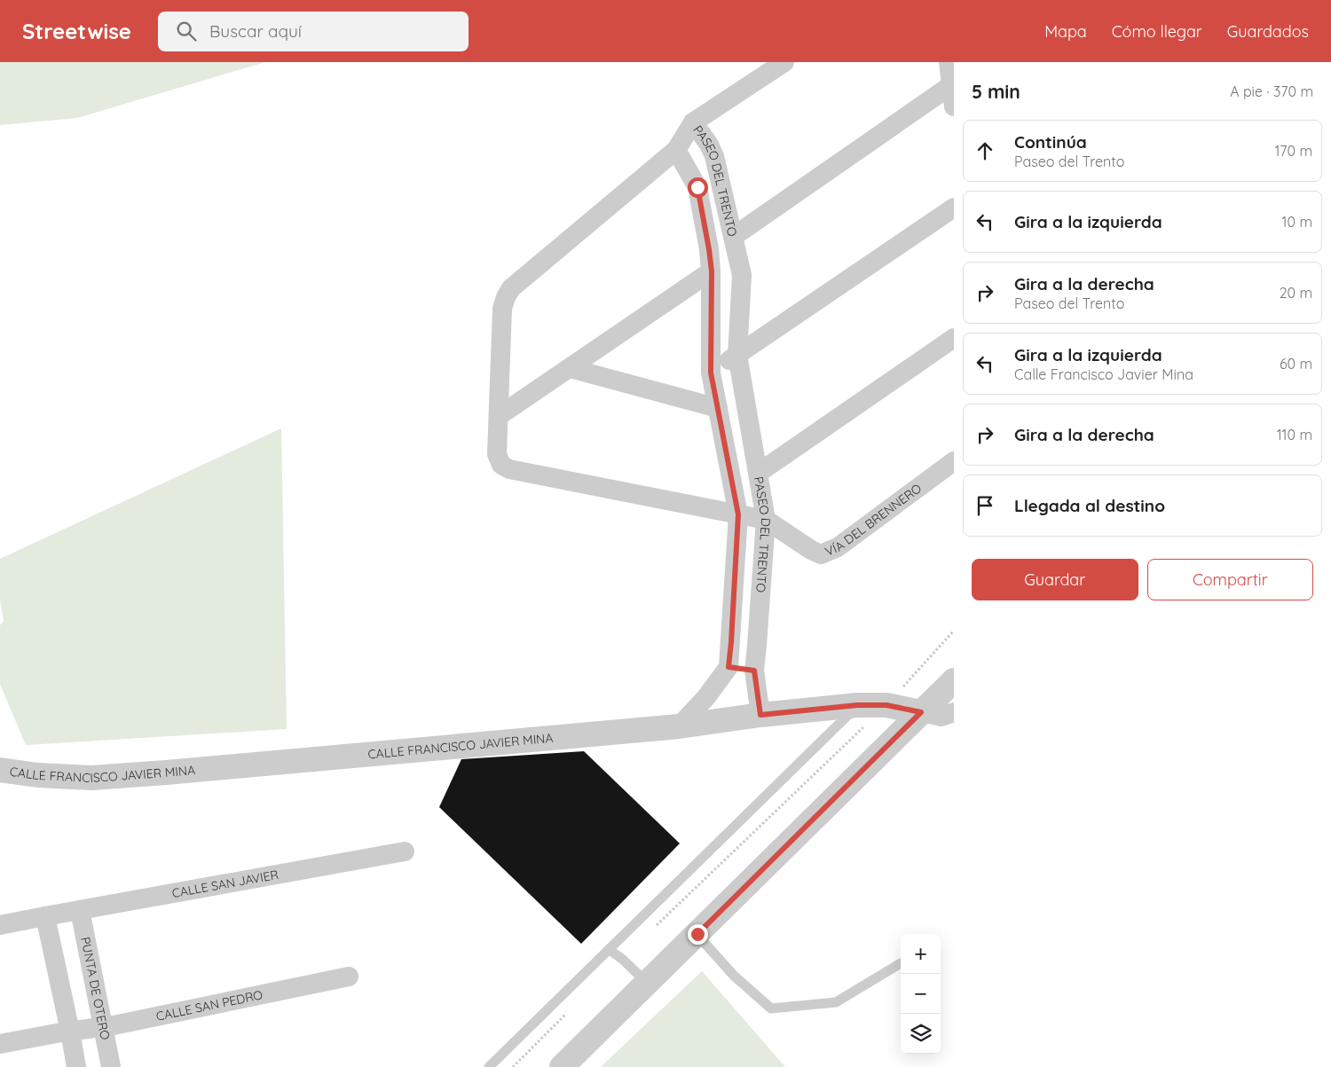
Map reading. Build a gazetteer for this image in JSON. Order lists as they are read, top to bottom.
{
  "streets": {
    "street": [
      "PASEO DEL TRENTO",
      "VÍA DEL BRENNERO",
      "CALLE FRANCISCO JAVIER MINA",
      "CALLE SAN JAVIER",
      "PUNTA DE OTERO",
      "CALLE SAN PEDRO"
    ]
  },
  "crossings": [
    ["PASEO DEL TRENTO", "VÍA DEL BRENNERO"],
    ["PASEO DEL TRENTO", "CALLE FRANCISCO JAVIER MINA"],
    ["CALLE SAN JAVIER", "PUNTA DE OTERO"],
    ["PUNTA DE OTERO", "CALLE SAN PEDRO"]
  ],
  "page": {
    "header": "Streetwise",
    "search": "Buscar aquí",
    "nav": ["Mapa", "Cómo llegar", "Guardados"],
    "heading": ["5 min", "A pie · 370 m"],
    "list": [
      ["Continúa", "Paseo del Trento", "170 m"],
      ["Gira a la izquierda", "10 m"],
      ["Gira a la derecha", "Paseo del Trento", "20 m"],
      ["Gira a la izquierda", "Calle Francisco Javier Mina", "60 m"],
      ["Gira a la derecha", "110 m"],
      "Llegada al destino"
    ],
    "buttons": ["Guardar", "Compartir"],
    "map_buttons": ["+", "−"]
  }
}
